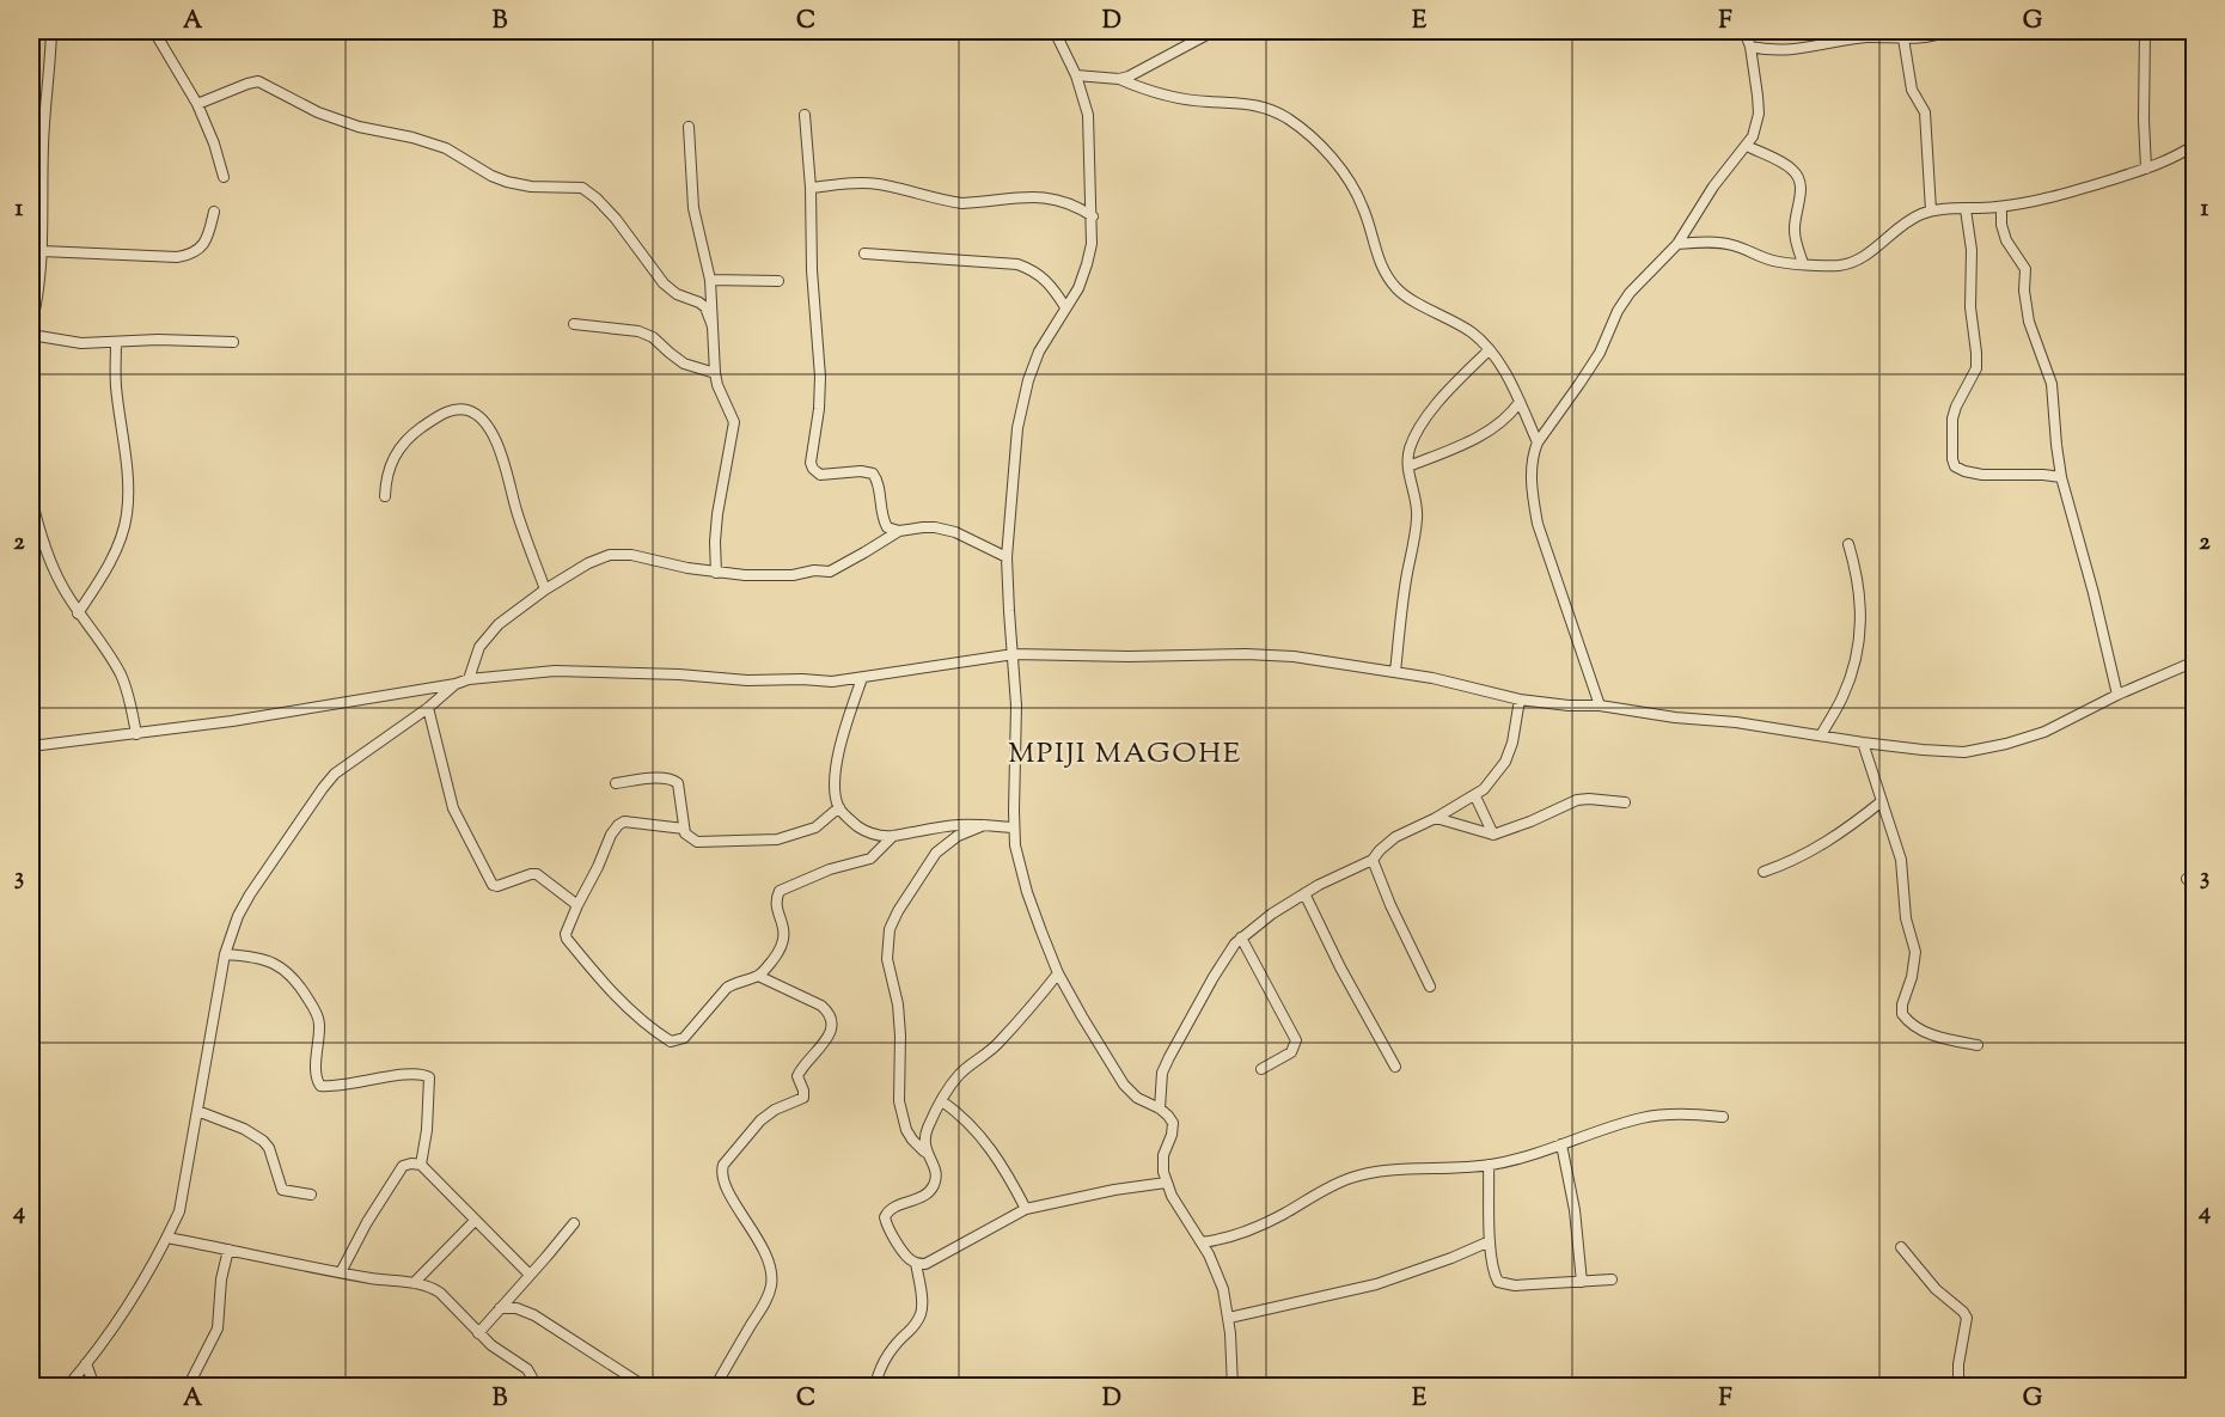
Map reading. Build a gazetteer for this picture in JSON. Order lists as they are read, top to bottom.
{
  "districts": ["MPIJI MAGOHE"],
  "grid": {
    "columns": [
      "A",
      "B",
      "C",
      "D",
      "E",
      "F",
      "G"
    ],
    "rows": [
      "1",
      "2",
      "3",
      "4"
    ]
  }
}
